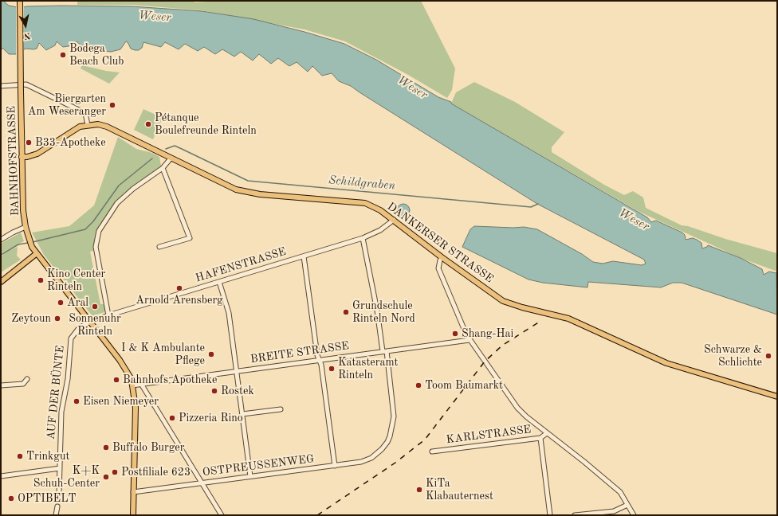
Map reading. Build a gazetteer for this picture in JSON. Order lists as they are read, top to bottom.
{
  "streets": {
    "main road": ["BAHNHOFSTRASSE", "DANKERSER STRASSE"],
    "street": [
      "HAFENSTRASSE",
      "BREITE STRASSE",
      "AUF DER BÜNTE",
      "KARLSTRASSE",
      "OSTPREUSSENWEG"
    ]
  },
  "crossings": [
    ["BAHNHOFSTRASSE", "DANKERSER STRASSE"],
    ["BAHNHOFSTRASSE", "HAFENSTRASSE"],
    ["BAHNHOFSTRASSE", "BREITE STRASSE"],
    ["BAHNHOFSTRASSE", "AUF DER BÜNTE"],
    ["BAHNHOFSTRASSE", "OSTPREUSSENWEG"],
    ["DANKERSER STRASSE", "HAFENSTRASSE"],
    ["HAFENSTRASSE", "AUF DER BÜNTE"],
    ["BREITE STRASSE", "OSTPREUSSENWEG"]
  ],
  "water": ["Weser", "Schildgraben"],
  "places": [
    "Bodega Beach Club",
    "Biergarten Am Weseranger",
    "Pétanque Boulefreunde Rinteln",
    "B33-Apotheke",
    "Kino Center Rinteln",
    "Arnold Arensberg",
    "Aral",
    "Sonnenuhr Rinteln",
    "Grundschule Rinteln Nord",
    "Zeytoun",
    "Shang-Hai",
    "I & K Ambulante Pflege",
    "Schwarze & Schlichte",
    "Katasteramt Rinteln",
    "Bahnhofs Apotheke",
    "Toom Baumarkt",
    "Rostek",
    "Eisen Niemeyer",
    "Pizzeria Rino",
    "Buffalo Burger",
    "Trinkgut",
    "Postfiliale 623",
    "K+K Schuh-Center",
    "KiTa Klabauternest",
    "OPTIBELT"
  ],
  "north": "bottom"
}
